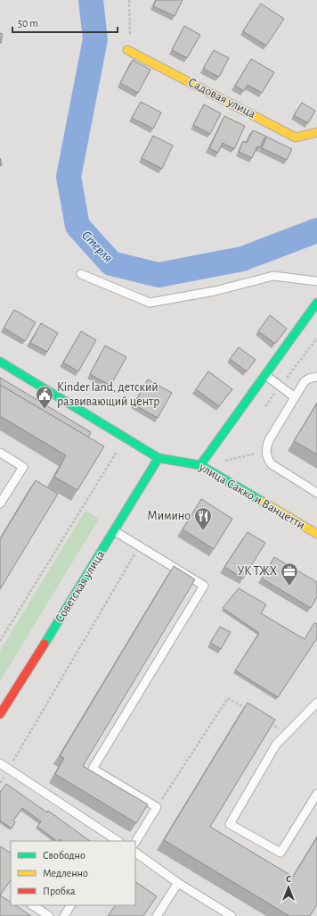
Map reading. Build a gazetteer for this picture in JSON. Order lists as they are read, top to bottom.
{
  "streets": {
    "street": ["Садовая улица", "улица Сакко и Ванцетти", "Советская улица"]
  },
  "crossings": [
    ["улица Сакко и Ванцетти", "Советская улица"]
  ],
  "water": ["Стерля"],
  "places": {
    "public building": ["Kinder land, детский развивающий центр"],
    "restaurant": ["Мимино"],
    "office": ["УК ТЖХ"]
  },
  "legend": ["Свободно", "Медленно", "Пробка"],
  "scale_bar": "50 m",
  "north": "top"
}
